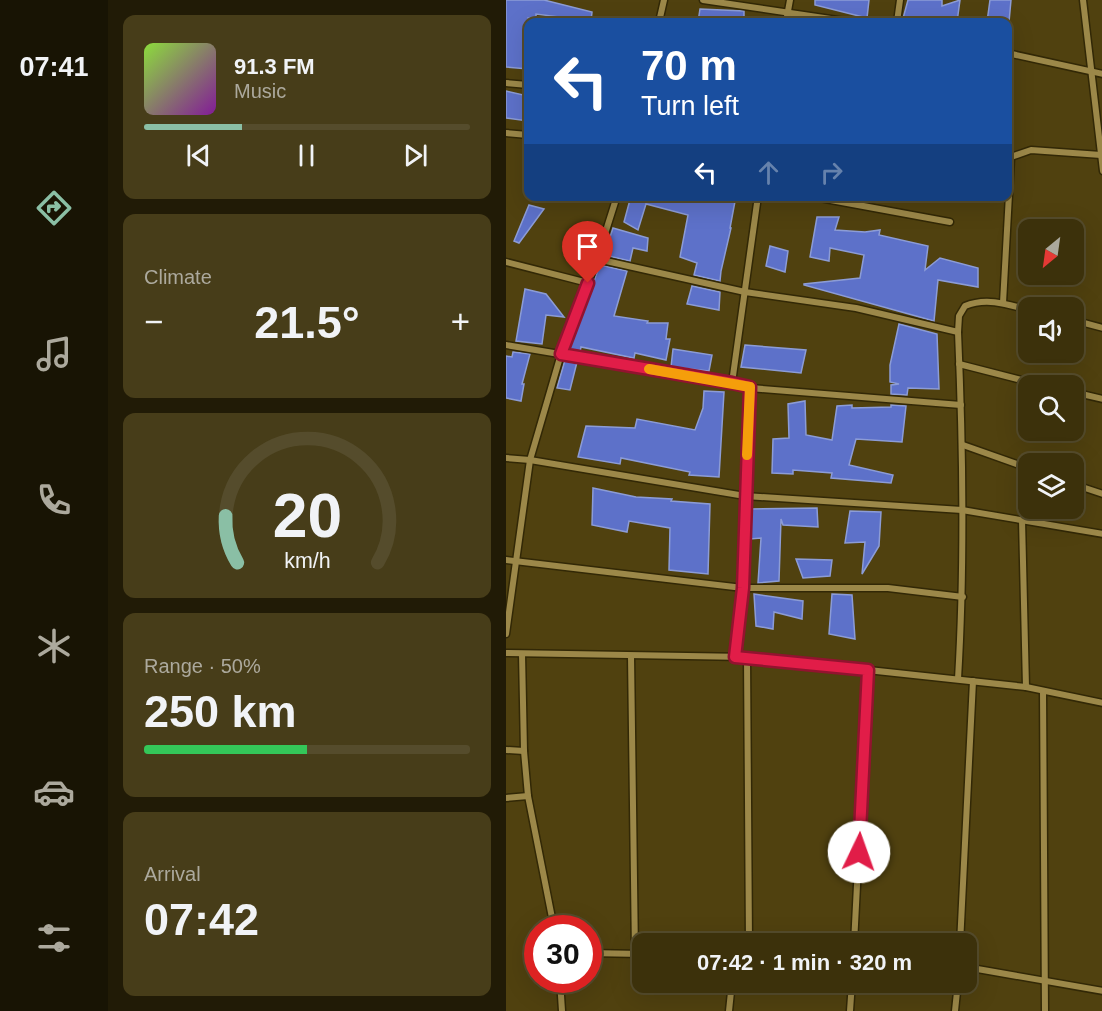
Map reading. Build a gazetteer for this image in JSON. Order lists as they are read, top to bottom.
{
  "north": "bottom left",
  "page": {
    "tabs": "07:41",
    "turn": ["70 m", "Turn left"],
    "song": ["91.3 FM", "Music"],
    "tile": [
      "Climate",
      ["Range · 50%", "250 km"],
      ["Arrival", "07:42"]
    ],
    "heat": ["−", "21.5°", "+"],
    "limit": "30",
    "trip": "07:42 · 1 min · 320 m",
    "gauge": ["20", "km/h"]
  }
}
